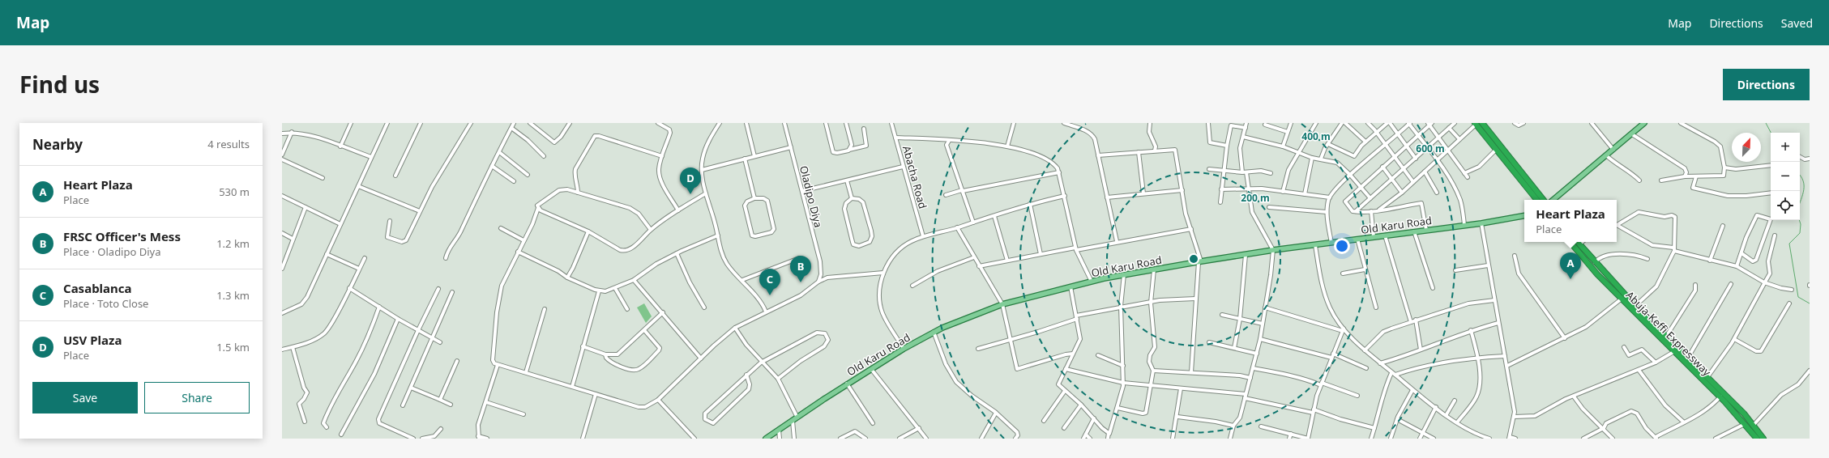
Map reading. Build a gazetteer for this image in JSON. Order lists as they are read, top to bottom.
{
  "streets": {
    "highway": ["Abuja-Keffi Expressway"],
    "main road": ["Old Karu Road"],
    "street": ["Abacha Road", "Oladipo Diya"]
  },
  "north": "top right",
  "page": {
    "header": "Map",
    "nav": ["Map", "Directions", "Saved"],
    "title": "Find us",
    "buttons": [
      "Directions",
      ["Save", "Share"]
    ],
    "heading": ["Nearby", "4 results"],
    "map_buttons": ["+", "−"],
    "list": [
      {
        "mark": "A",
        "name": "Heart Plaza",
        "note": "Place",
        "value": "530 m"
      },
      {
        "mark": "B",
        "name": "FRSC Officer's Mess",
        "note": "Place · Oladipo Diya",
        "value": "1.2 km"
      },
      {
        "mark": "C",
        "name": "Casablanca",
        "note": "Place · Toto Close",
        "value": "1.3 km"
      },
      {
        "mark": "D",
        "name": "USV Plaza",
        "note": "Place",
        "value": "1.5 km"
      }
    ],
    "pins": [
      "D",
      "A",
      "B",
      "C"
    ],
    "popup": ["Heart Plaza", "Place"]
  },
  "rings": ["400 m", "600 m", "200 m"]
}
